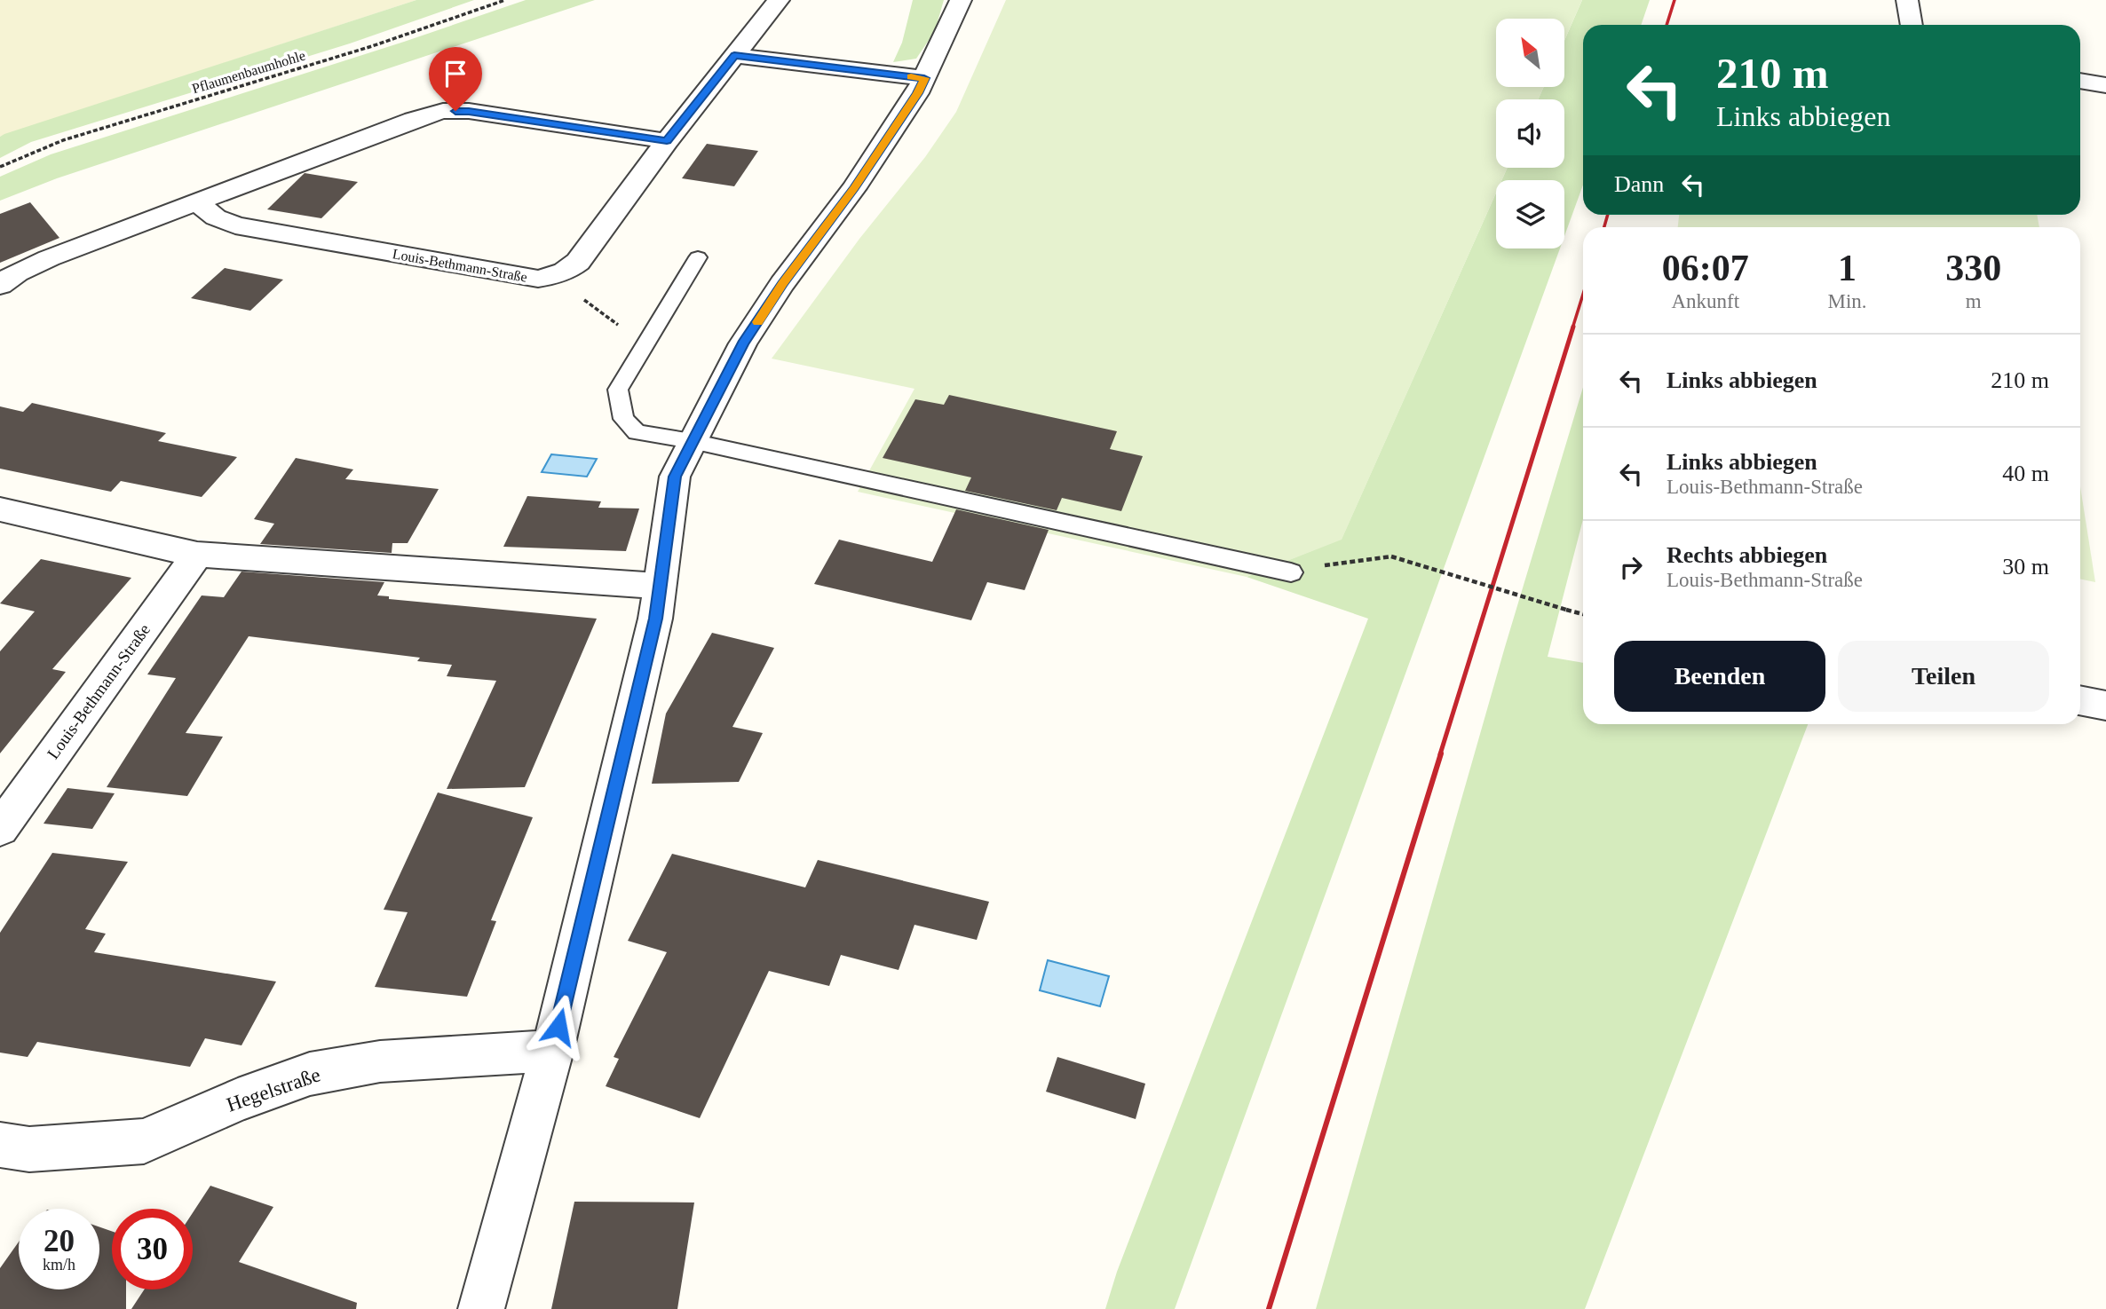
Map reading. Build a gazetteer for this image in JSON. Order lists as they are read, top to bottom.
{
  "streets": {
    "street": ["Louis-Bethmann-Straße", "Hegelstraße"],
    "path": ["Pflaumenbaumhohle"]
  },
  "north": "top left",
  "page": {
    "turn": ["210 m", "Links abbiegen"],
    "then": "Dann",
    "eta": [
      "06:07",
      "Ankunft",
      "1",
      "Min.",
      "330",
      "m"
    ],
    "list": [
      {
        "name": "Links abbiegen",
        "value": "210 m"
      },
      {
        "name": "Links abbiegen",
        "note": "Louis-Bethmann-Straße",
        "value": "40 m"
      },
      {
        "name": "Rechts abbiegen",
        "note": "Louis-Bethmann-Straße",
        "value": "30 m"
      }
    ],
    "buttons": ["Beenden", "Teilen"],
    "speed": "20 km/h",
    "limit": "30"
  }
}
